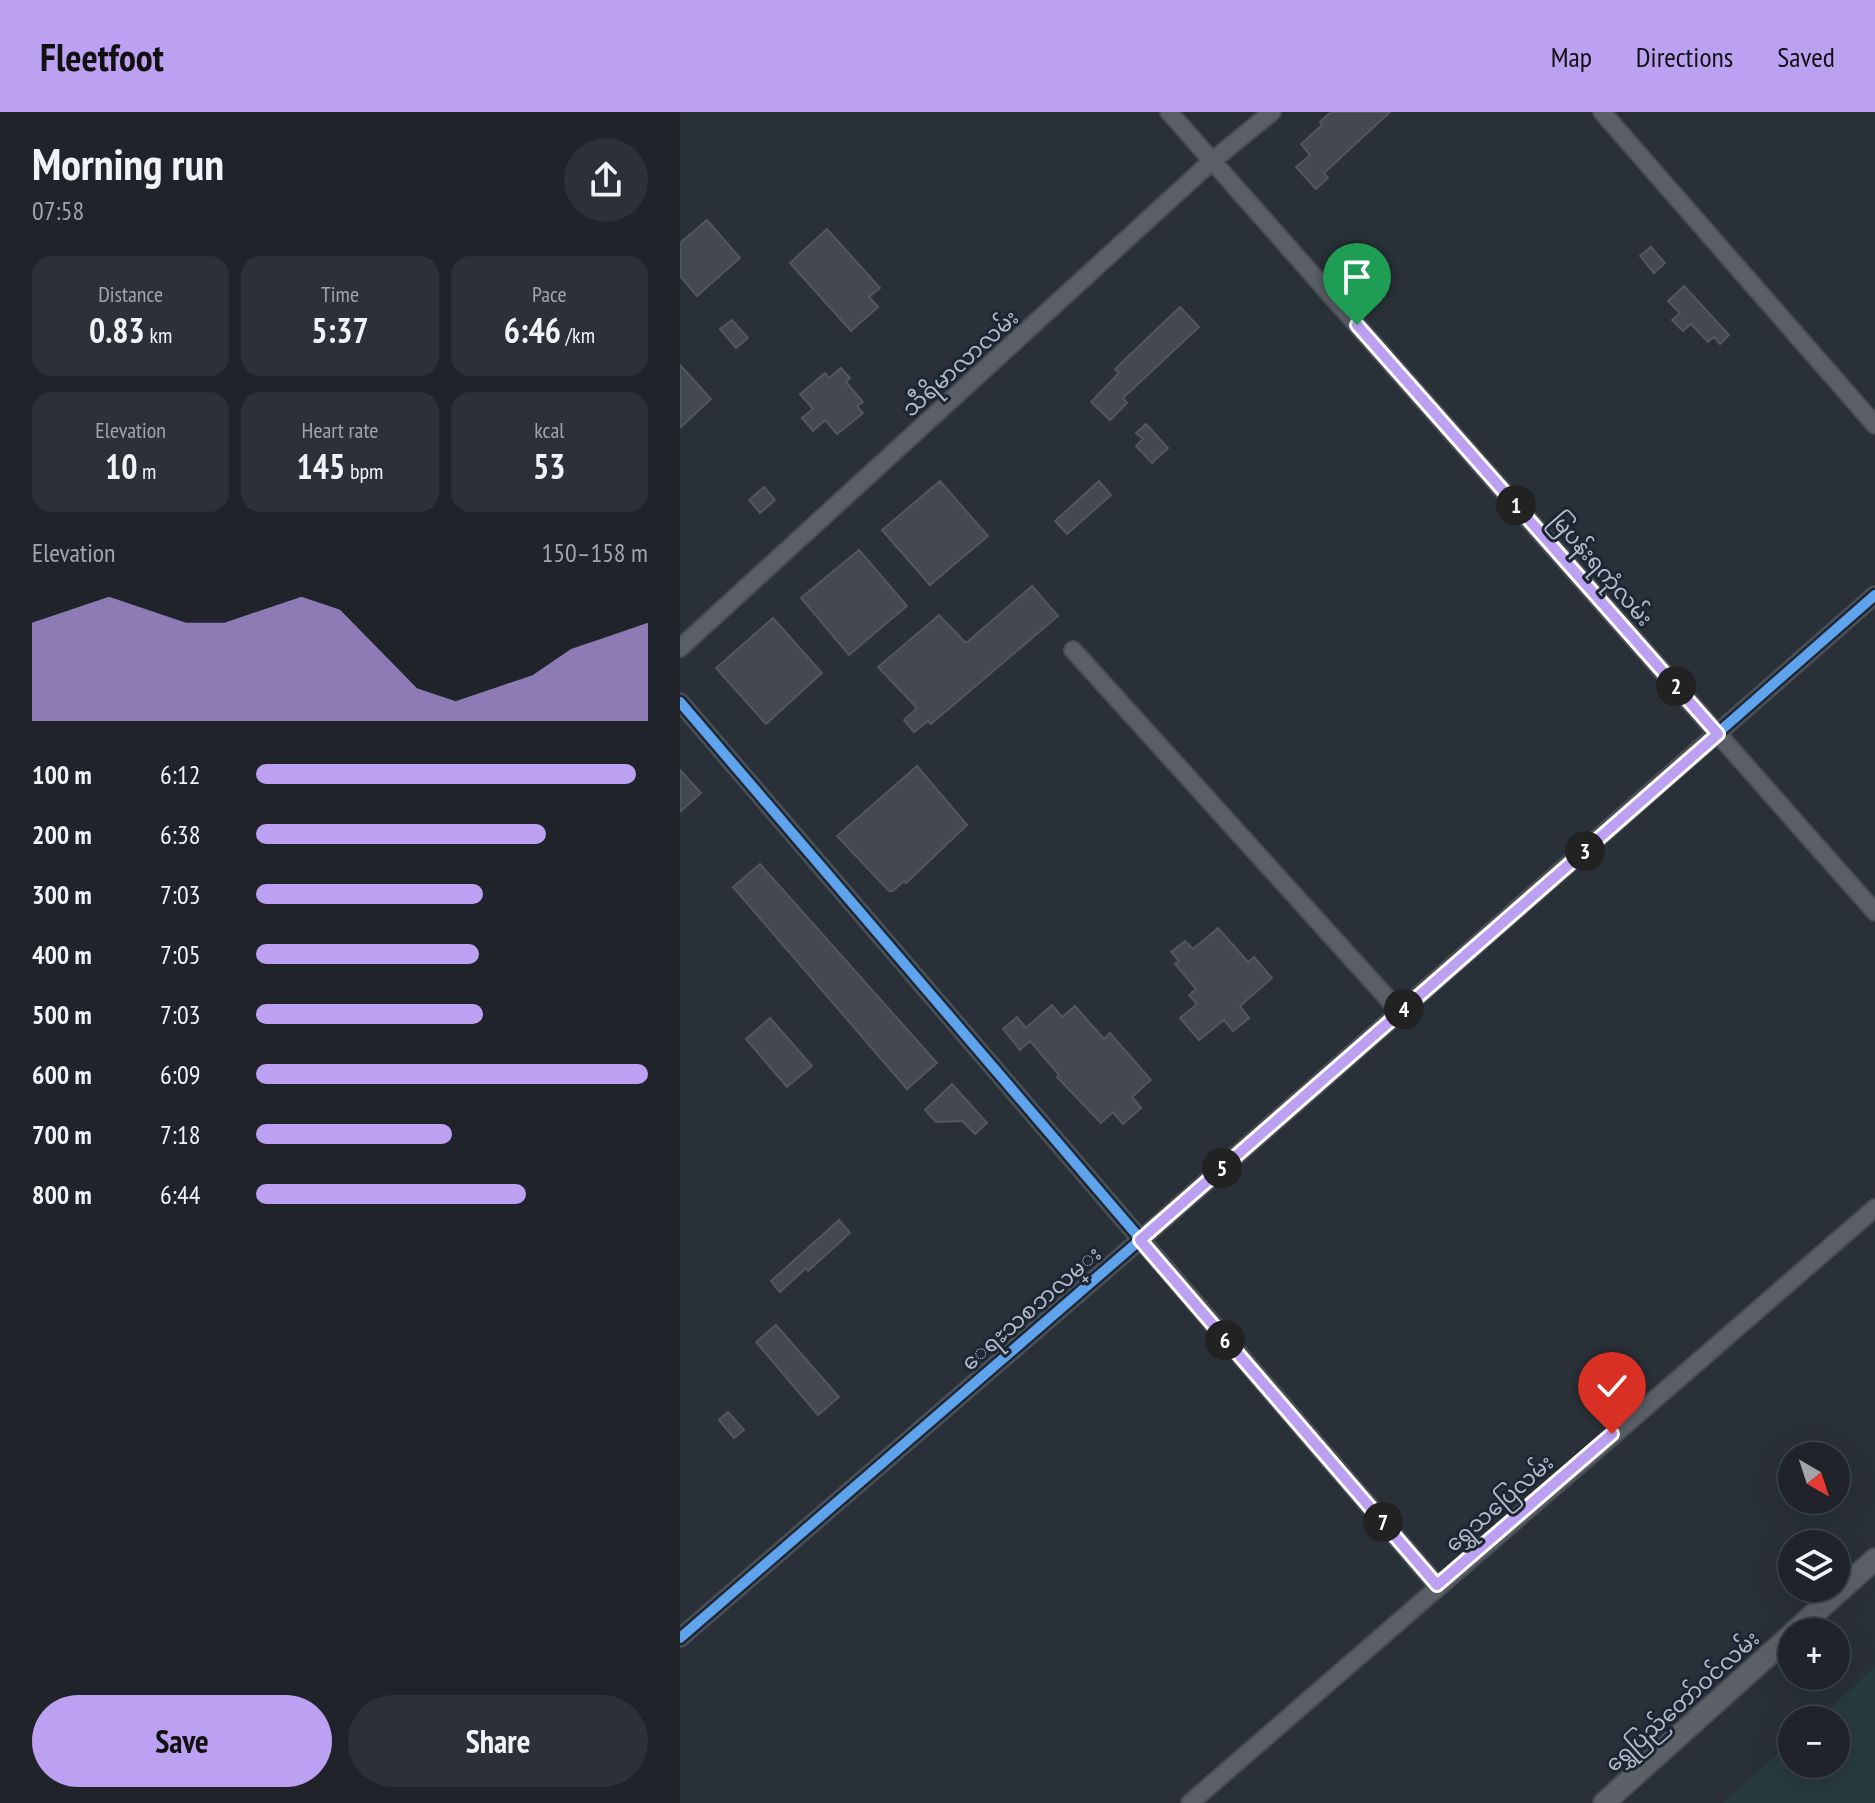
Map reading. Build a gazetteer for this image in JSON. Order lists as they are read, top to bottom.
{
  "streets": {
    "main road": ["ရွှေပြည်တော်ဝင်လမ်း"],
    "street": [
      "သီရိမာလာလမ်း",
      "မြပန်းရကုံလမ်း",
      "ေရႊသစၥာလမ္း",
      "ရွှေသပြေလမ်း"
    ]
  },
  "crossings": [
    ["သီရိမာလာလမ်း", "မြပန်းရကုံလမ်း"],
    ["မြပန်းရကုံလမ်း", "ေရႊသစၥာလမ္း"]
  ],
  "north": "bottom right",
  "page": {
    "header": "Fleetfoot",
    "nav": ["Map", "Directions", "Saved"],
    "heading": ["Morning run", "07:58"],
    "stats": [
      ["Distance", "0.83 km"],
      ["Time", "5:37"],
      ["Pace", "6:46 /km"],
      ["Elevation", "10 m"],
      ["Heart rate", "145 bpm"],
      ["kcal", "53"]
    ],
    "pins": [
      "1",
      "2",
      "3",
      "4",
      "5",
      "6",
      "7"
    ],
    "chart": ["Elevation", "150–158 m"],
    "list": [
      {
        "name": "100 m",
        "note": "6:12"
      },
      {
        "name": "200 m",
        "note": "6:38"
      },
      {
        "name": "300 m",
        "note": "7:03"
      },
      {
        "name": "400 m",
        "note": "7:05"
      },
      {
        "name": "500 m",
        "note": "7:03"
      },
      {
        "name": "600 m",
        "note": "6:09"
      },
      {
        "name": "700 m",
        "note": "7:18"
      },
      {
        "name": "800 m",
        "note": "6:44"
      }
    ],
    "map_buttons": ["+", "−"],
    "buttons": ["Save", "Share"]
  }
}
